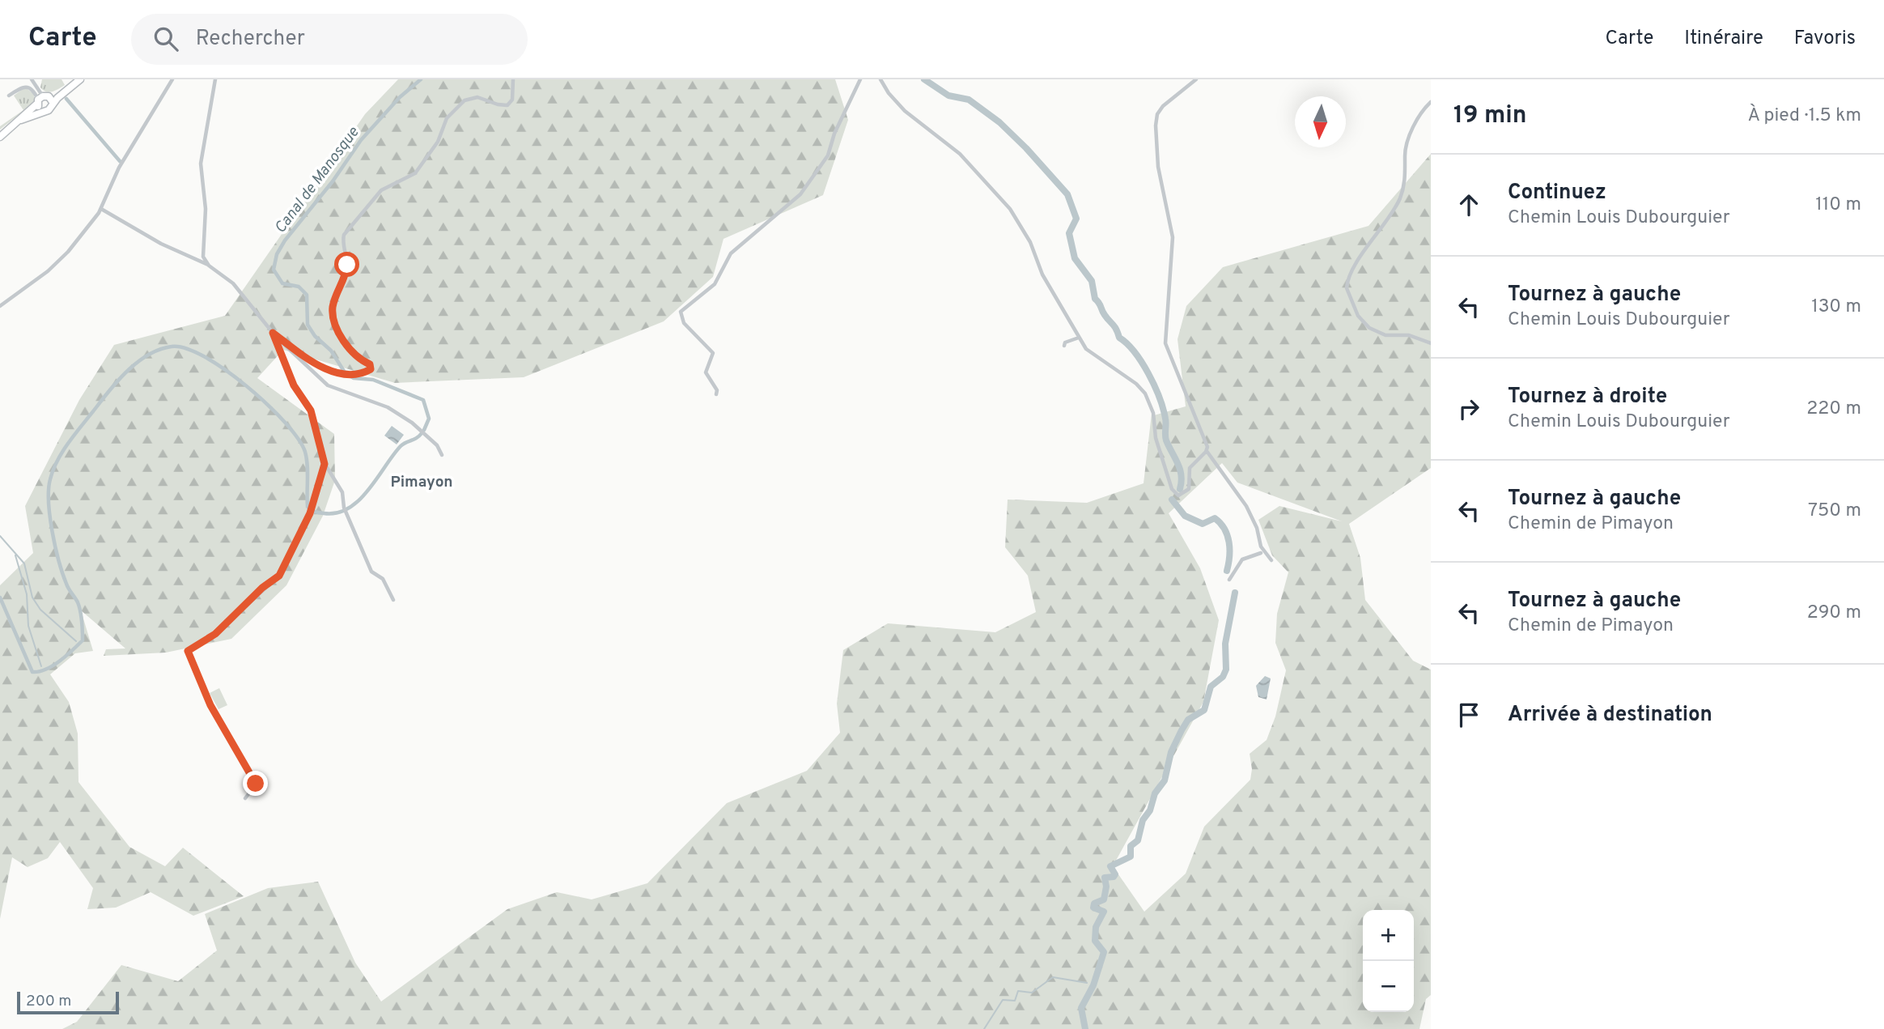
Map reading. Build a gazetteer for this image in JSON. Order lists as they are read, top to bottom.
{
  "districts": ["Pimayon"],
  "water": ["Canal de Manosque"],
  "scale_bar": "200 m",
  "north": "bottom",
  "page": {
    "header": "Carte",
    "search": "Rechercher",
    "nav": ["Carte", "Itinéraire", "Favoris"],
    "heading": ["19 min", "À pied · 1.5 km"],
    "list": [
      ["Continuez", "Chemin Louis Dubourguier", "110 m"],
      ["Tournez à gauche", "Chemin Louis Dubourguier", "130 m"],
      ["Tournez à droite", "Chemin Louis Dubourguier", "220 m"],
      ["Tournez à gauche", "Chemin de Pimayon", "750 m"],
      ["Tournez à gauche", "Chemin de Pimayon", "290 m"],
      "Arrivée à destination"
    ],
    "map_buttons": ["+", "−"],
    "scale": "200 m"
  }
}
